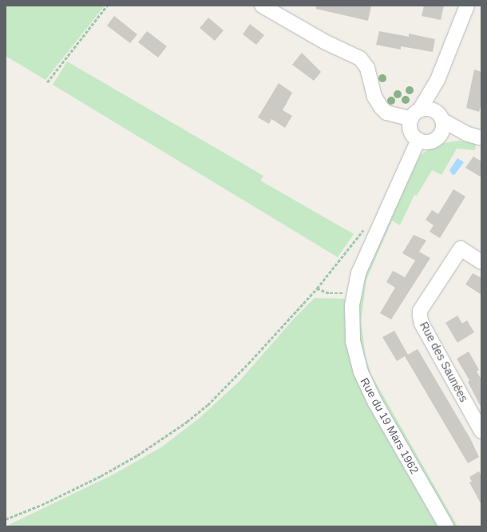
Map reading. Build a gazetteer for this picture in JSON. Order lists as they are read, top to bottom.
{
  "streets": {
    "street": ["Rue des Saunées", "Rue du 19 Mars 1962"]
  }
}
